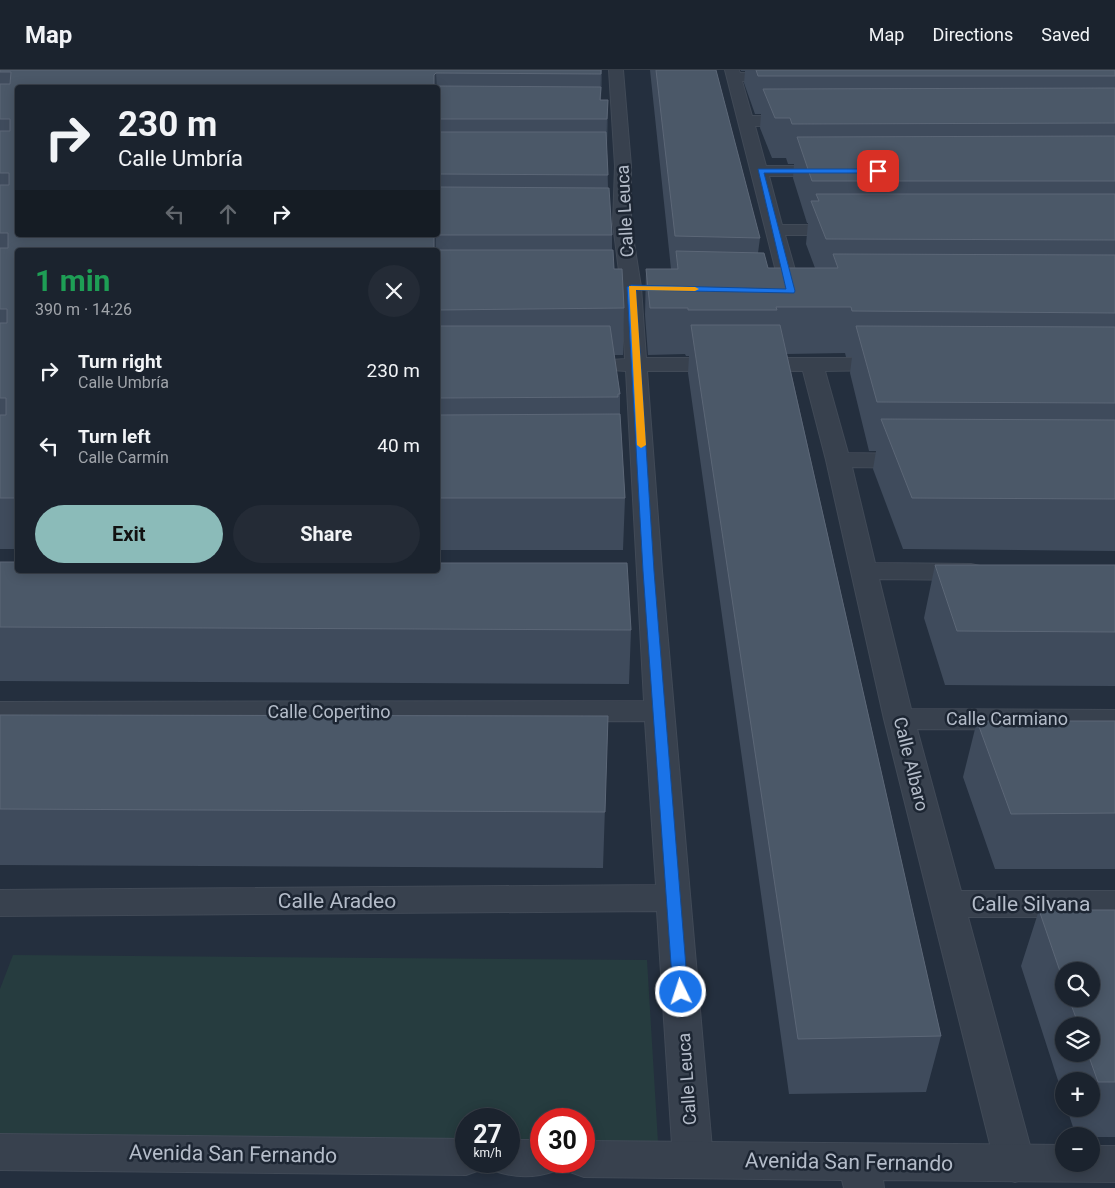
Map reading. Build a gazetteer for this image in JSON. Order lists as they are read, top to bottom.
{
  "streets": {
    "street": [
      "Calle Leuca",
      "Calle Copertino",
      "Calle Carmiano",
      "Calle Albaro",
      "Calle Aradeo",
      "Calle Silvana",
      "Avenida San Fernando"
    ]
  },
  "crossings": [
    ["Calle Leuca", "Calle Copertino"],
    ["Calle Leuca", "Calle Aradeo"],
    ["Calle Leuca", "Avenida San Fernando"],
    ["Calle Carmiano", "Calle Albaro"],
    ["Calle Albaro", "Calle Silvana"],
    ["Calle Albaro", "Avenida San Fernando"]
  ],
  "page": {
    "header": "Map",
    "nav": ["Map", "Directions", "Saved"],
    "turn": ["230 m", "Calle Umbría"],
    "heading": ["1 min", "390 m · 14:26"],
    "list": [
      {
        "name": "Turn right",
        "note": "Calle Umbría",
        "value": "230 m"
      },
      {
        "name": "Turn left",
        "note": "Calle Carmín",
        "value": "40 m"
      }
    ],
    "buttons": ["Exit", "Share"],
    "map_buttons": ["+", "−"],
    "speed": "27 km/h",
    "limit": "30"
  }
}
